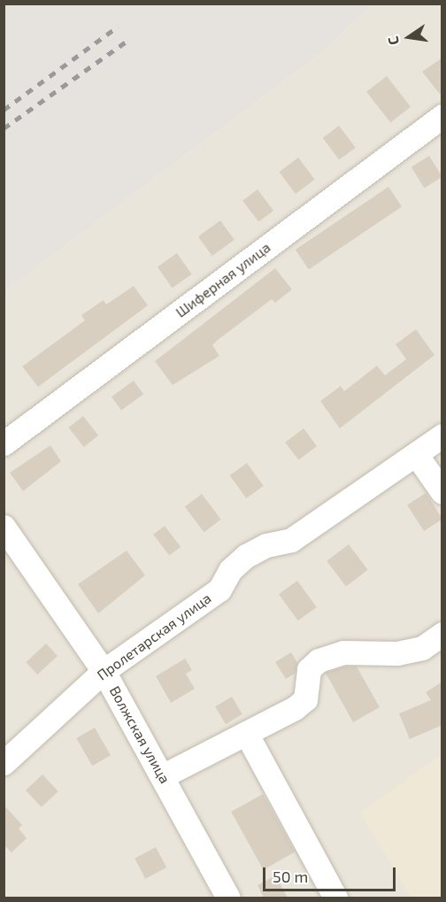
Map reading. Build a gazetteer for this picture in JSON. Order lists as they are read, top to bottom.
{
  "streets": {
    "street": ["Шиферная улица", "Пролетарская улица", "Волжская улица"]
  },
  "crossings": [
    ["Пролетарская улица", "Волжская улица"]
  ],
  "scale_bar": "50 m",
  "north": "left"
}
